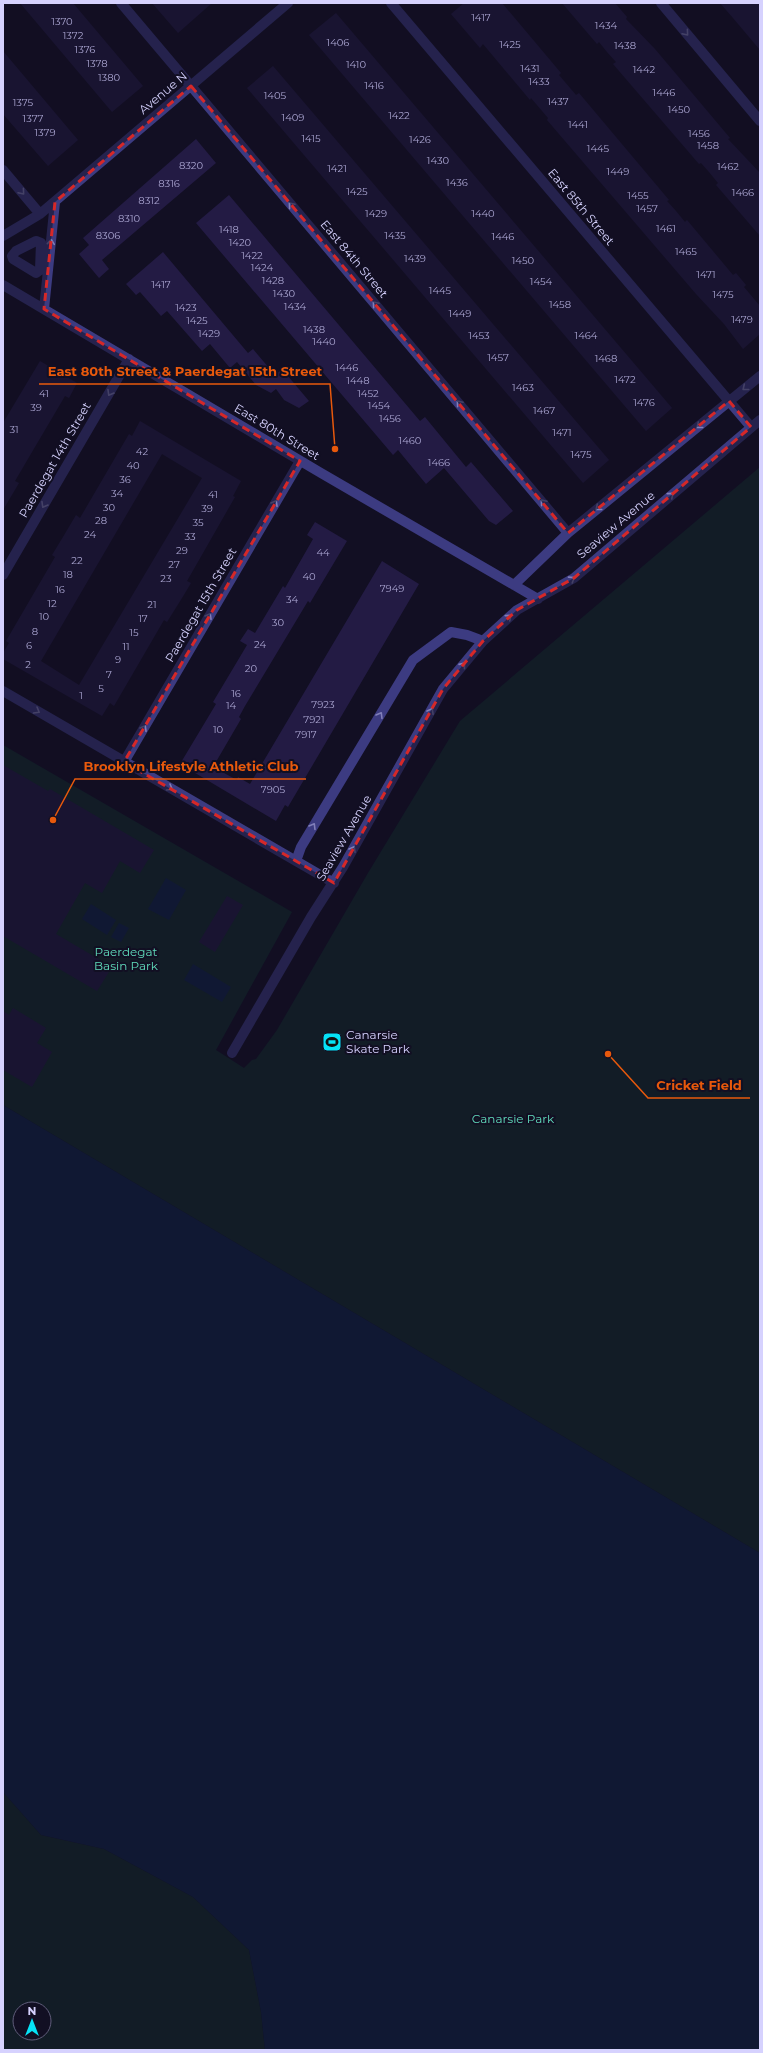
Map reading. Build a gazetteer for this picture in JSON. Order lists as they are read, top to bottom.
{
  "streets": {
    "street": [
      "Avenue N",
      "East 85th Street",
      "East 84th Street",
      "East 80th Street",
      "Paerdegat 14th Street",
      "Seaview Avenue",
      "Paerdegat 15th Street"
    ]
  },
  "crossings": [
    ["Avenue N", "East 84th Street"],
    ["East 85th Street", "Seaview Avenue"],
    ["East 84th Street", "Seaview Avenue"],
    ["East 80th Street", "Paerdegat 14th Street"],
    ["East 80th Street", "Seaview Avenue"],
    ["East 80th Street", "Paerdegat 15th Street"]
  ],
  "one_way": ["East 84th Street", "Paerdegat 14th Street", "Paerdegat 15th Street"],
  "parks": ["Paerdegat Basin Park", "Canarsie Park"],
  "places": {
    "other": ["East 80th Street & Paerdegat 15th Street", "Brooklyn Lifestyle Athletic Club", "Cricket Field"],
    "sports": ["Canarsie Skate Park"]
  },
  "house_numbers": [
    "1417",
    "1370",
    "1434",
    "1372",
    "1406",
    "1425",
    "1438",
    "1376",
    "1378",
    "1410",
    "1431",
    "1442",
    "1380",
    "1433",
    "1416",
    "1446",
    "1405",
    "1437",
    "1375",
    "1450",
    "1422",
    "1409",
    "1377",
    "1441",
    "1379",
    "1456",
    "1415",
    "1426",
    "1458",
    "1445",
    "1430",
    "8320",
    "1462",
    "1421",
    "1449",
    "1436",
    "8316",
    "1425",
    "1466",
    "1455",
    "8312",
    "1457",
    "1429",
    "1440",
    "8310",
    "1461",
    "1418",
    "8306",
    "1435",
    "1446",
    "1420",
    "1465",
    "1422",
    "1439",
    "1450",
    "1424",
    "1471",
    "1428",
    "1454",
    "1417",
    "1445",
    "1430",
    "1475",
    "1458",
    "1434",
    "1423",
    "1449",
    "1479",
    "1425",
    "1438",
    "1429",
    "1453",
    "1464",
    "1440",
    "1457",
    "1468",
    "1446",
    "1472",
    "1448",
    "1463",
    "41",
    "1452",
    "1476",
    "1454",
    "39",
    "1467",
    "1456",
    "31",
    "1471",
    "1460",
    "42",
    "1475",
    "1466",
    "40",
    "36",
    "34",
    "41",
    "30",
    "39",
    "28",
    "35",
    "24",
    "33",
    "29",
    "44",
    "22",
    "27",
    "18",
    "40",
    "23",
    "7949",
    "16",
    "34",
    "12",
    "21",
    "10",
    "17",
    "30",
    "8",
    "15",
    "24",
    "6",
    "11",
    "9",
    "2",
    "20",
    "7",
    "5",
    "16",
    "1",
    "7923",
    "14",
    "7921",
    "10",
    "7917",
    "7905"
  ],
  "north": "top"
}
